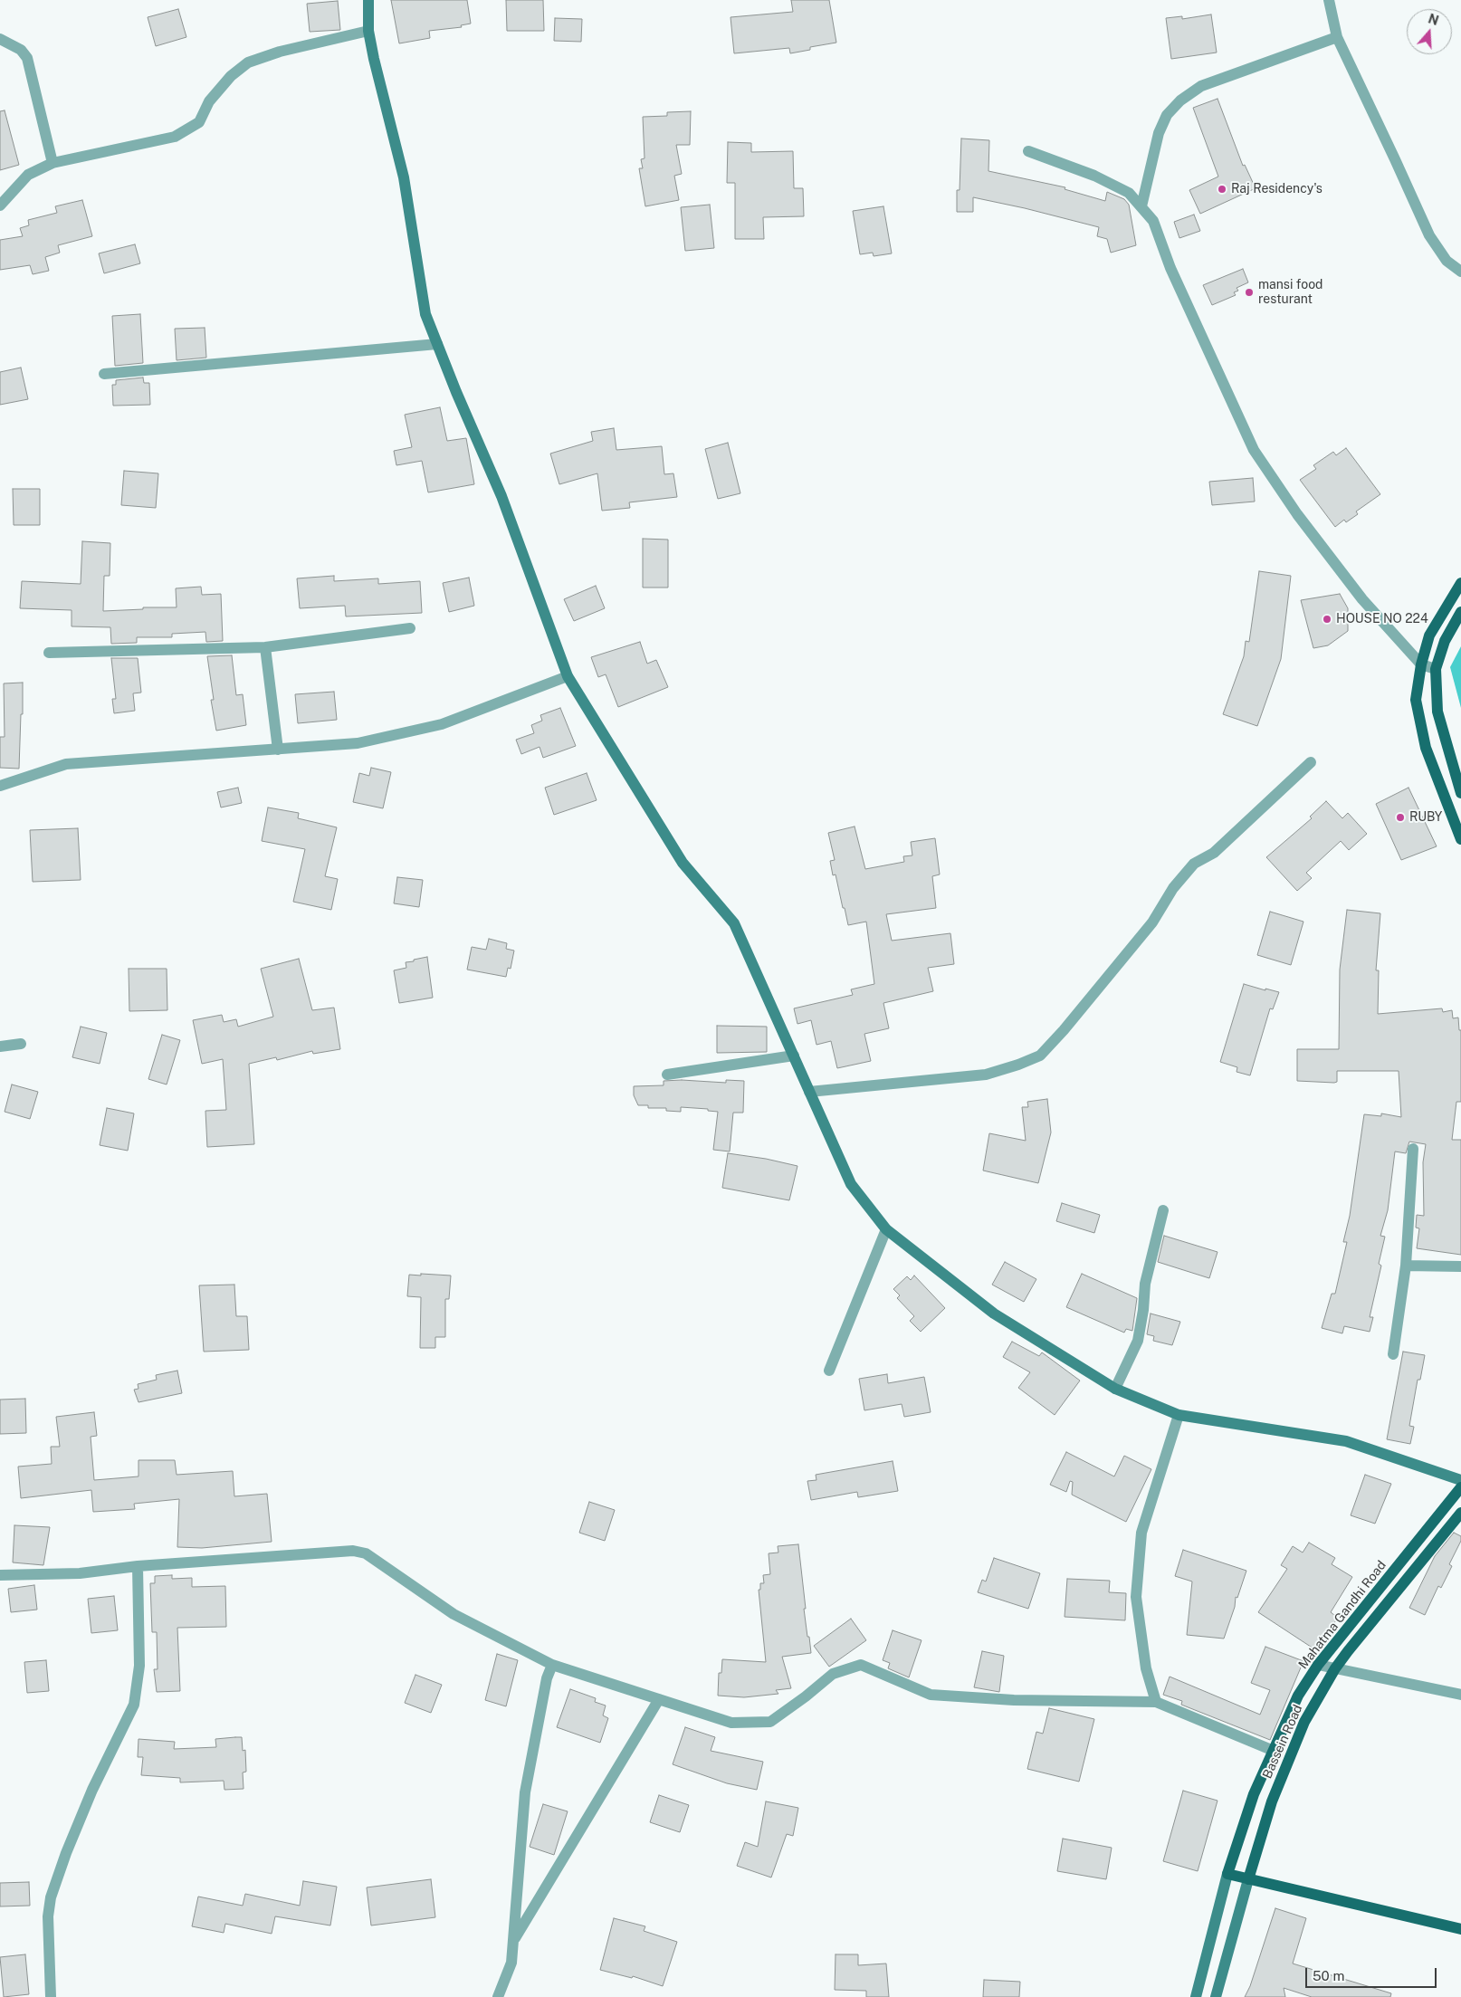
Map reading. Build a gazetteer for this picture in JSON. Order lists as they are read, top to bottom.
{
  "streets": {
    "main road": ["Mahatma Gandhi Road", "Bassein Road"]
  },
  "places": [
    "Raj Residency's",
    "mansi food resturant",
    "HOUSE NO 224",
    "RUBY"
  ],
  "scale_bar": "50 m",
  "north": "top"
}
